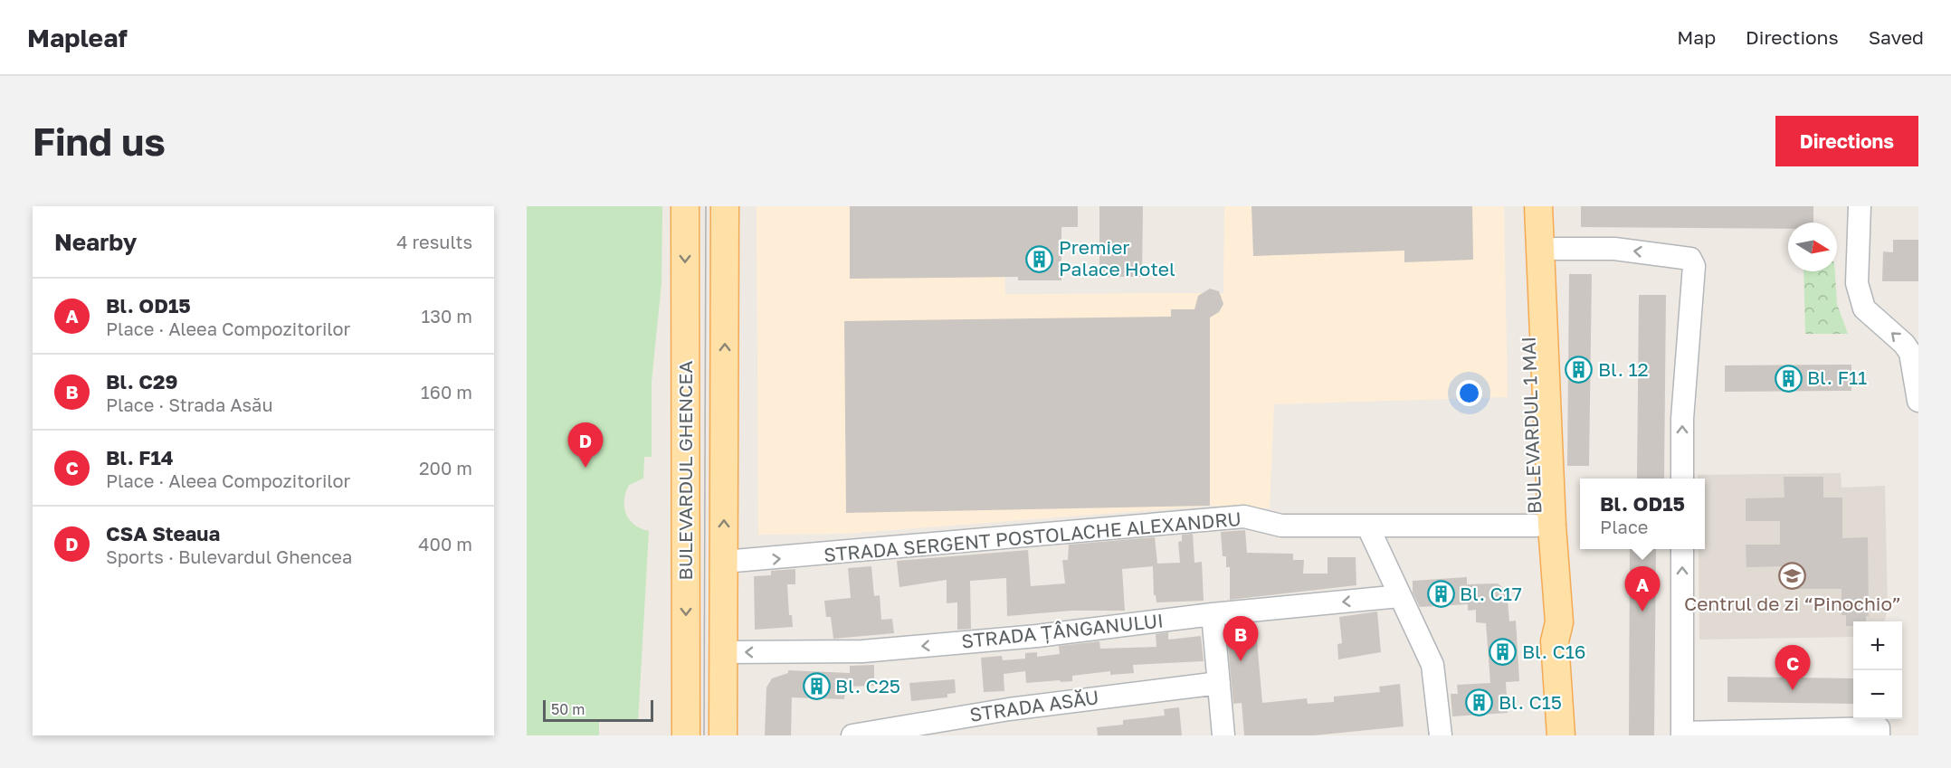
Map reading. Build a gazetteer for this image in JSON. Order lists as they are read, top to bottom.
{
  "streets": {
    "main road": ["BULEVARDUL 1 MAI", "BULEVARDUL GHENCEA"],
    "street": ["STRADA SERGENT POSTOLACHE ALEXANDRU", "STRADA ȚÂNGANULUI", "STRADA ASĂU"]
  },
  "crossings": [
    ["BULEVARDUL 1 MAI", "STRADA SERGENT POSTOLACHE ALEXANDRU"],
    ["BULEVARDUL GHENCEA", "STRADA SERGENT POSTOLACHE ALEXANDRU"],
    ["BULEVARDUL GHENCEA", "STRADA ȚÂNGANULUI"]
  ],
  "one_way": ["STRADA SERGENT POSTOLACHE ALEXANDRU", "STRADA ȚÂNGANULUI"],
  "places": {
    "building": [
      "Premier Palace Hotel",
      "Bl. 12",
      "Bl. F11",
      "Bl. C17",
      "Bl. C16",
      "Bl. C25",
      "Bl. C15"
    ],
    "school or university": ["Centrul de zi “Pinochio”"]
  },
  "scale_bar": "50 m",
  "north": "right",
  "page": {
    "header": "Mapleaf",
    "nav": ["Map", "Directions", "Saved"],
    "buttons": "Directions",
    "title": "Find us",
    "heading": ["Nearby", "4 results"],
    "list": [
      {
        "mark": "A",
        "name": "Bl. OD15",
        "note": "Place · Aleea Compozitorilor",
        "value": "130 m"
      },
      {
        "mark": "B",
        "name": "Bl. C29",
        "note": "Place · Strada Asău",
        "value": "160 m"
      },
      {
        "mark": "C",
        "name": "Bl. F14",
        "note": "Place · Aleea Compozitorilor",
        "value": "200 m"
      },
      {
        "mark": "D",
        "name": "CSA Steaua",
        "note": "Sports · Bulevardul Ghencea",
        "value": "400 m"
      }
    ],
    "pins": [
      "D",
      "A",
      "B",
      "C"
    ],
    "popup": ["Bl. OD15", "Place"],
    "map_buttons": ["+", "−"],
    "scale": "50 m"
  }
}
